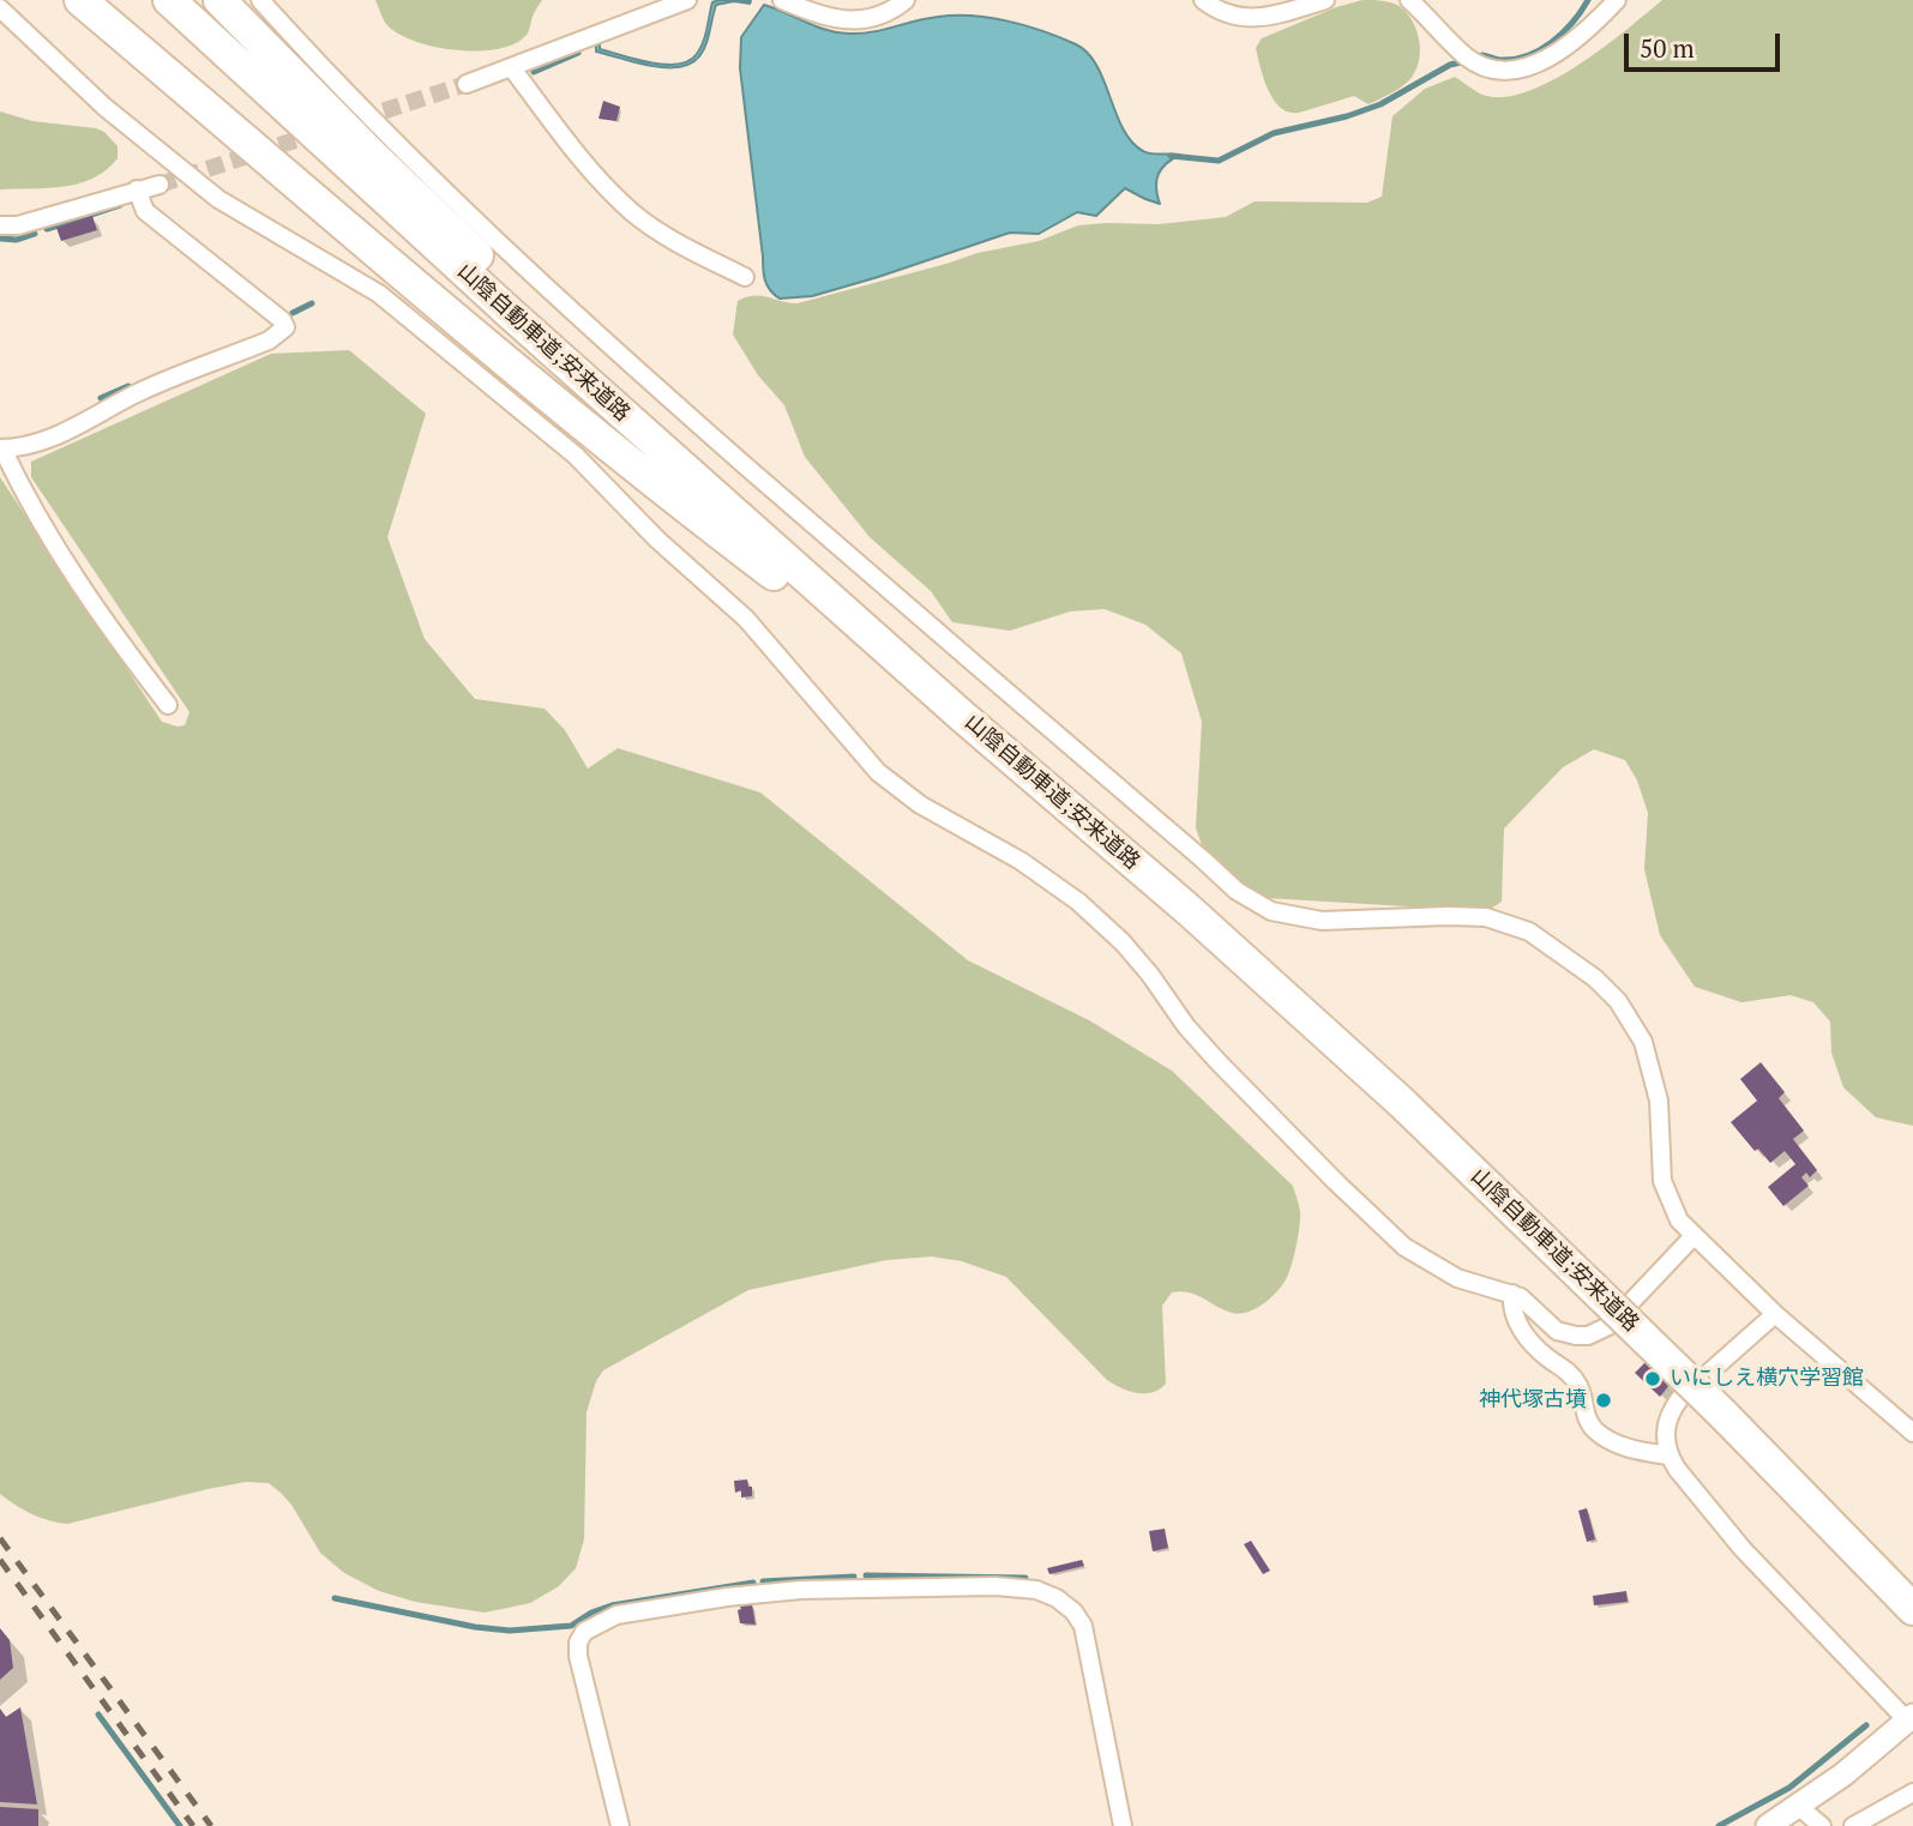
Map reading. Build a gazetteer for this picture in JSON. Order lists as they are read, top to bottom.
{
  "streets": {
    "highway": ["山陰自動車道;安来道路"]
  },
  "places": ["いにしえ横穴学習館", "神代塚古墳"],
  "scale_bar": "50 m"
}
